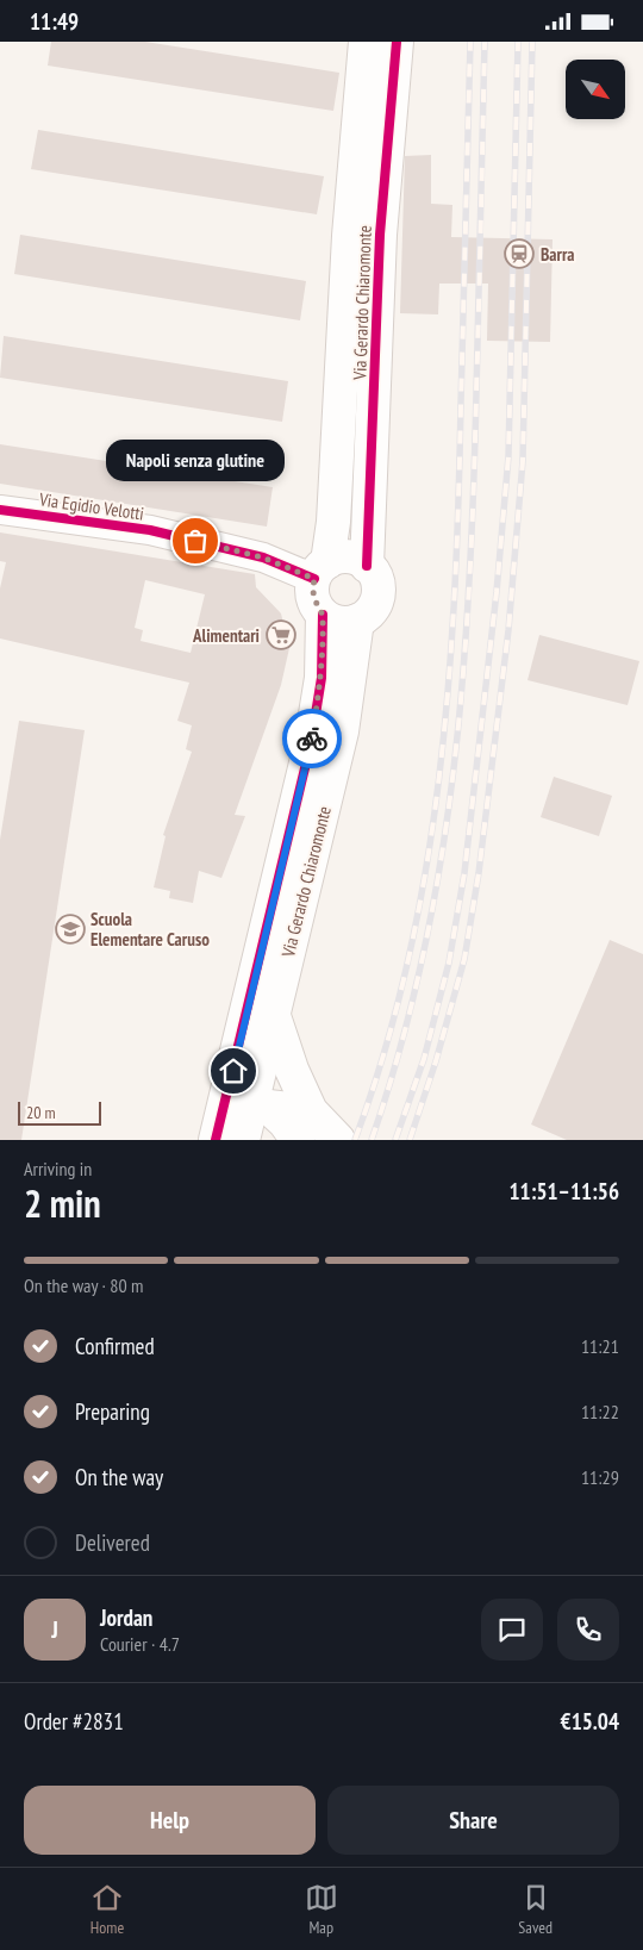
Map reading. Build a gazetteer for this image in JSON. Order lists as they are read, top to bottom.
{
  "streets": {
    "street": ["Via Gerardo Chiaromonte", "Via Egidio Velotti"]
  },
  "crossings": [
    ["Via Gerardo Chiaromonte", "Via Egidio Velotti"]
  ],
  "places": {
    "station": ["Barra"],
    "other": ["Napoli senza glutine"],
    "supermarket": ["Alimentari"],
    "school or university": ["Scuola Elementare Caruso"]
  },
  "scale_bar": "20 m",
  "north": "bottom right",
  "page": {
    "status": "11:49",
    "bubble": "Napoli senza glutine",
    "scale": "20 m",
    "heading": ["2 min", "Arriving in", "11:51–11:56"],
    "panel": [
      "Jordan",
      "Courier · 4.7",
      "Order #2831",
      "€15.04"
    ],
    "bar": "On the way · 80 m",
    "list": [
      ["Confirmed", "11:21"],
      ["Preparing", "11:22"],
      ["On the way", "11:29"],
      "Delivered"
    ],
    "round": "J",
    "buttons": ["Help", "Share"],
    "tabs": ["Home", "Map", "Saved"]
  }
}
